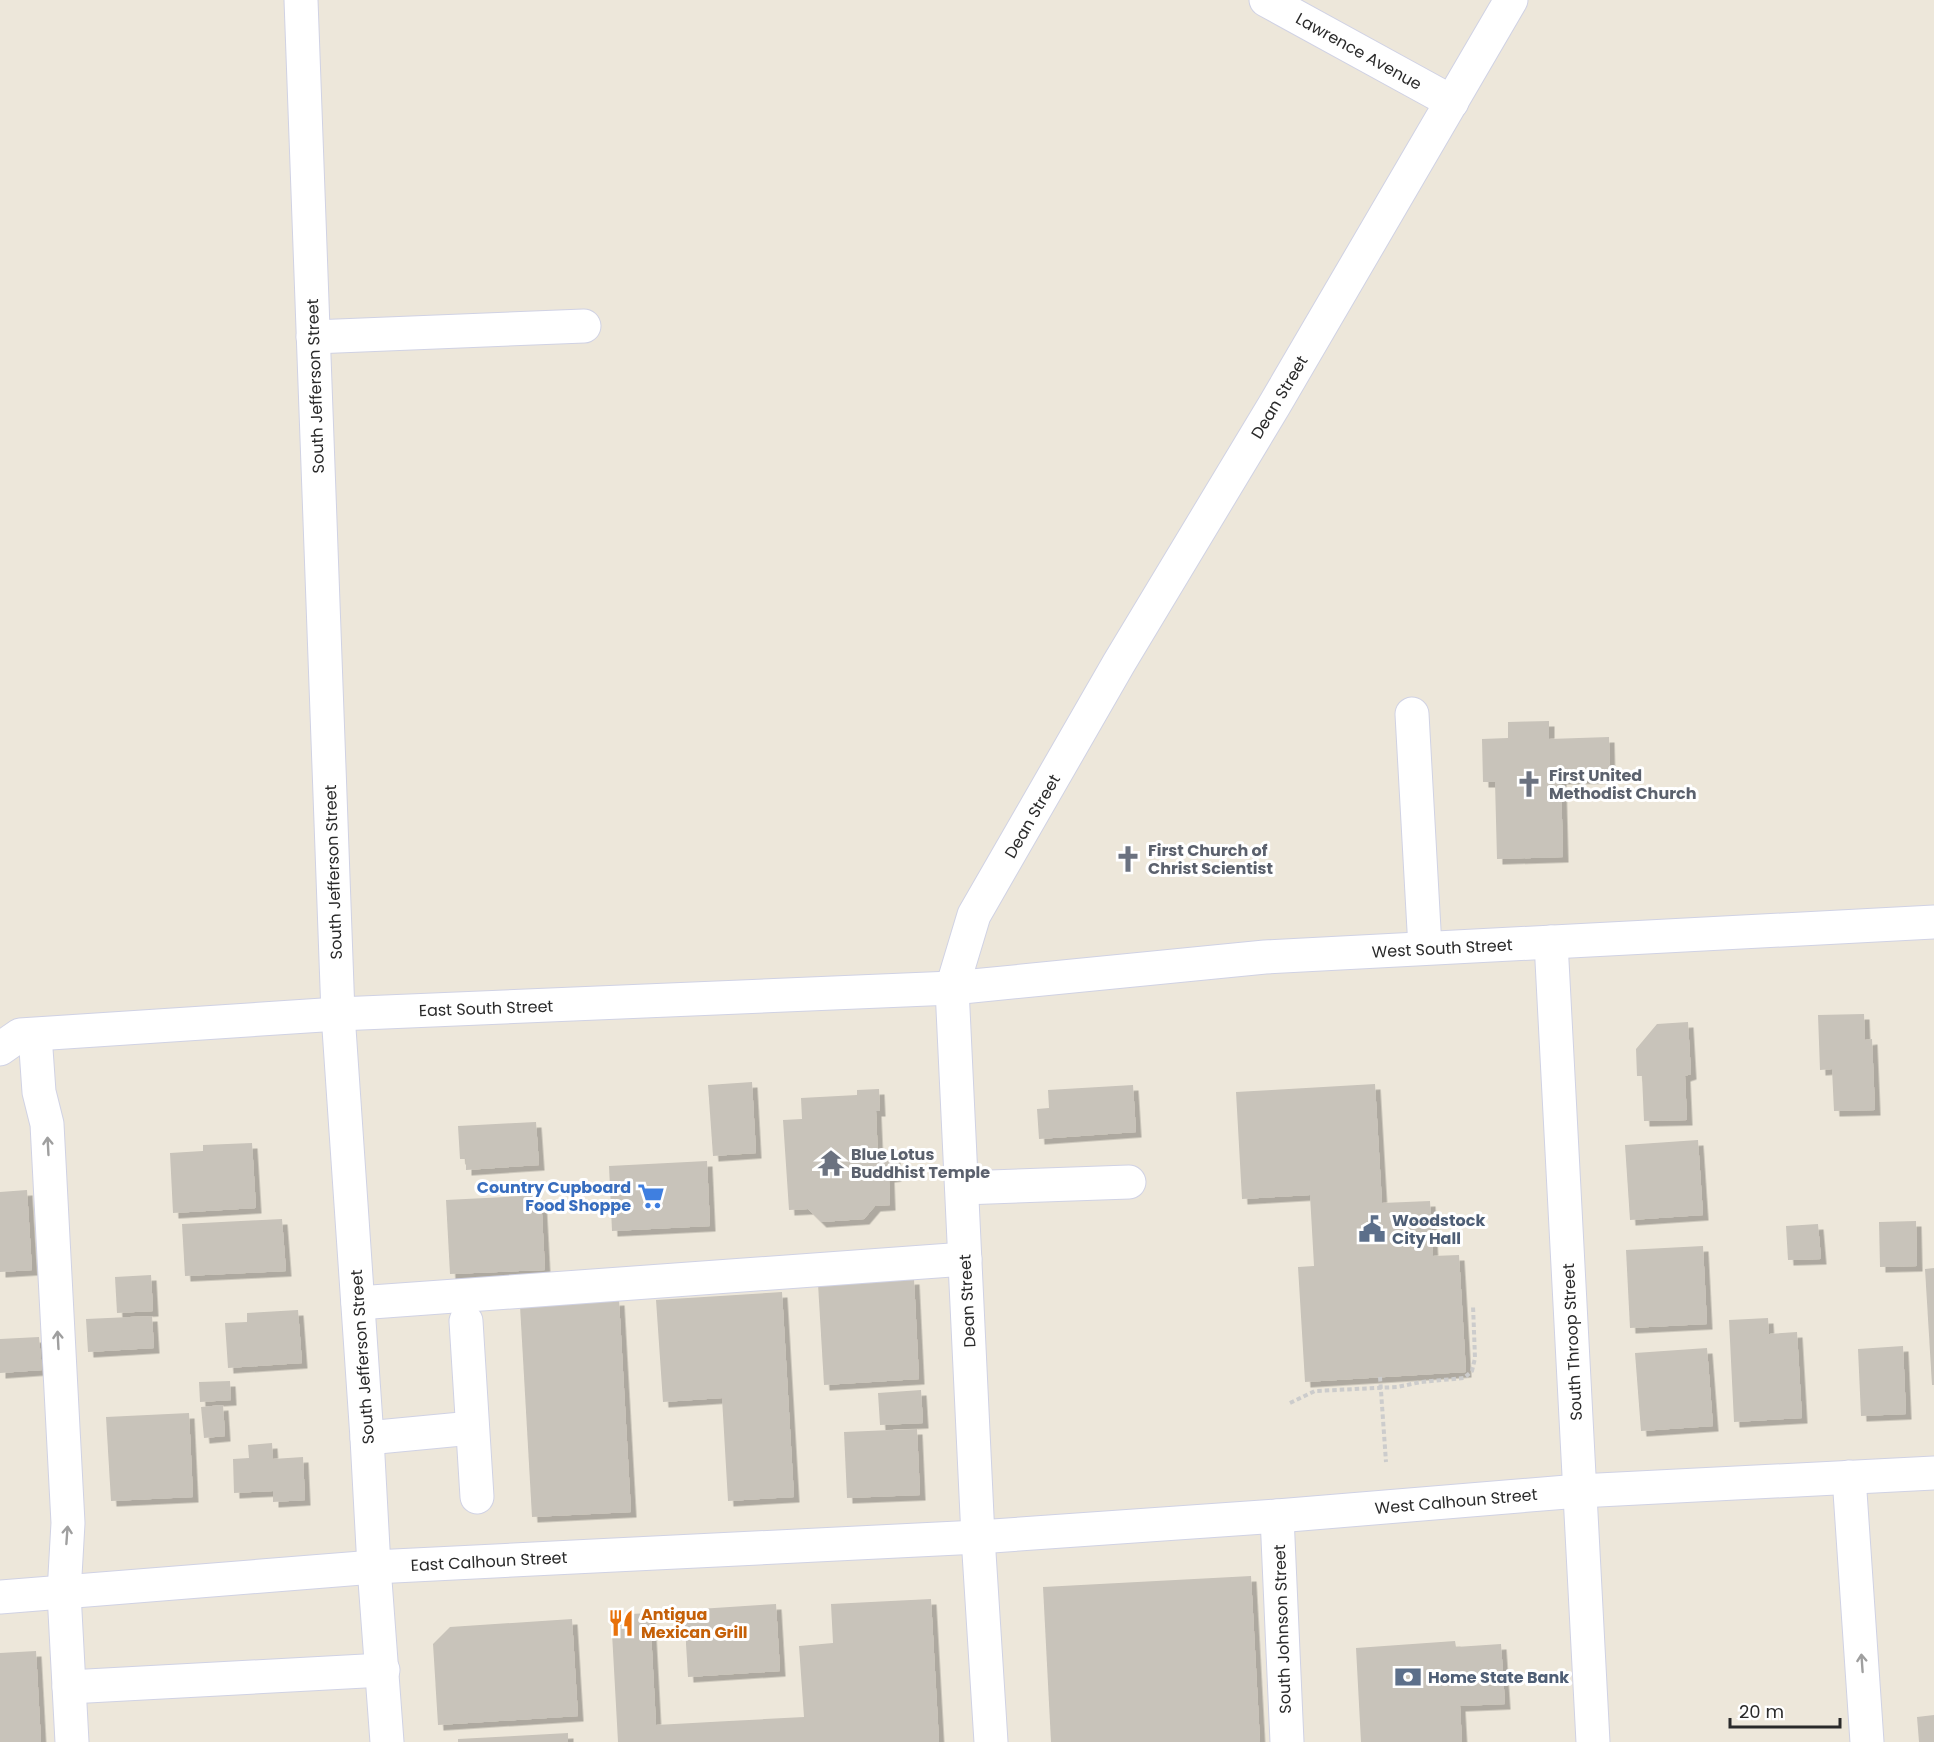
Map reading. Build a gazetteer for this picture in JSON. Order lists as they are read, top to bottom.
{
  "streets": {
    "street": [
      "Lawrence Avenue",
      "South Jefferson Street",
      "Dean Street",
      "West South Street",
      "East South Street",
      "South Throop Street",
      "West Calhoun Street",
      "East Calhoun Street",
      "South Johnson Street"
    ]
  },
  "crossings": [
    ["Lawrence Avenue", "Dean Street"],
    ["South Jefferson Street", "East South Street"],
    ["South Jefferson Street", "East Calhoun Street"],
    ["Dean Street", "West South Street"],
    ["Dean Street", "East South Street"],
    ["Dean Street", "West Calhoun Street"],
    ["Dean Street", "East Calhoun Street"],
    ["West South Street", "East South Street"],
    ["West South Street", "South Throop Street"],
    ["South Throop Street", "West Calhoun Street"],
    ["West Calhoun Street", "East Calhoun Street"],
    ["West Calhoun Street", "South Johnson Street"]
  ],
  "places": {
    "church": ["First United Methodist Church", "First Church of Christ Scientist"],
    "temple": ["Blue Lotus Buddhist Temple"],
    "supermarket": ["Country Cupboard Food Shoppe"],
    "public building": ["Woodstock City Hall"],
    "restaurant": ["Antigua Mexican Grill"],
    "bank": ["Home State Bank"]
  },
  "scale_bar": "20 m"
}
